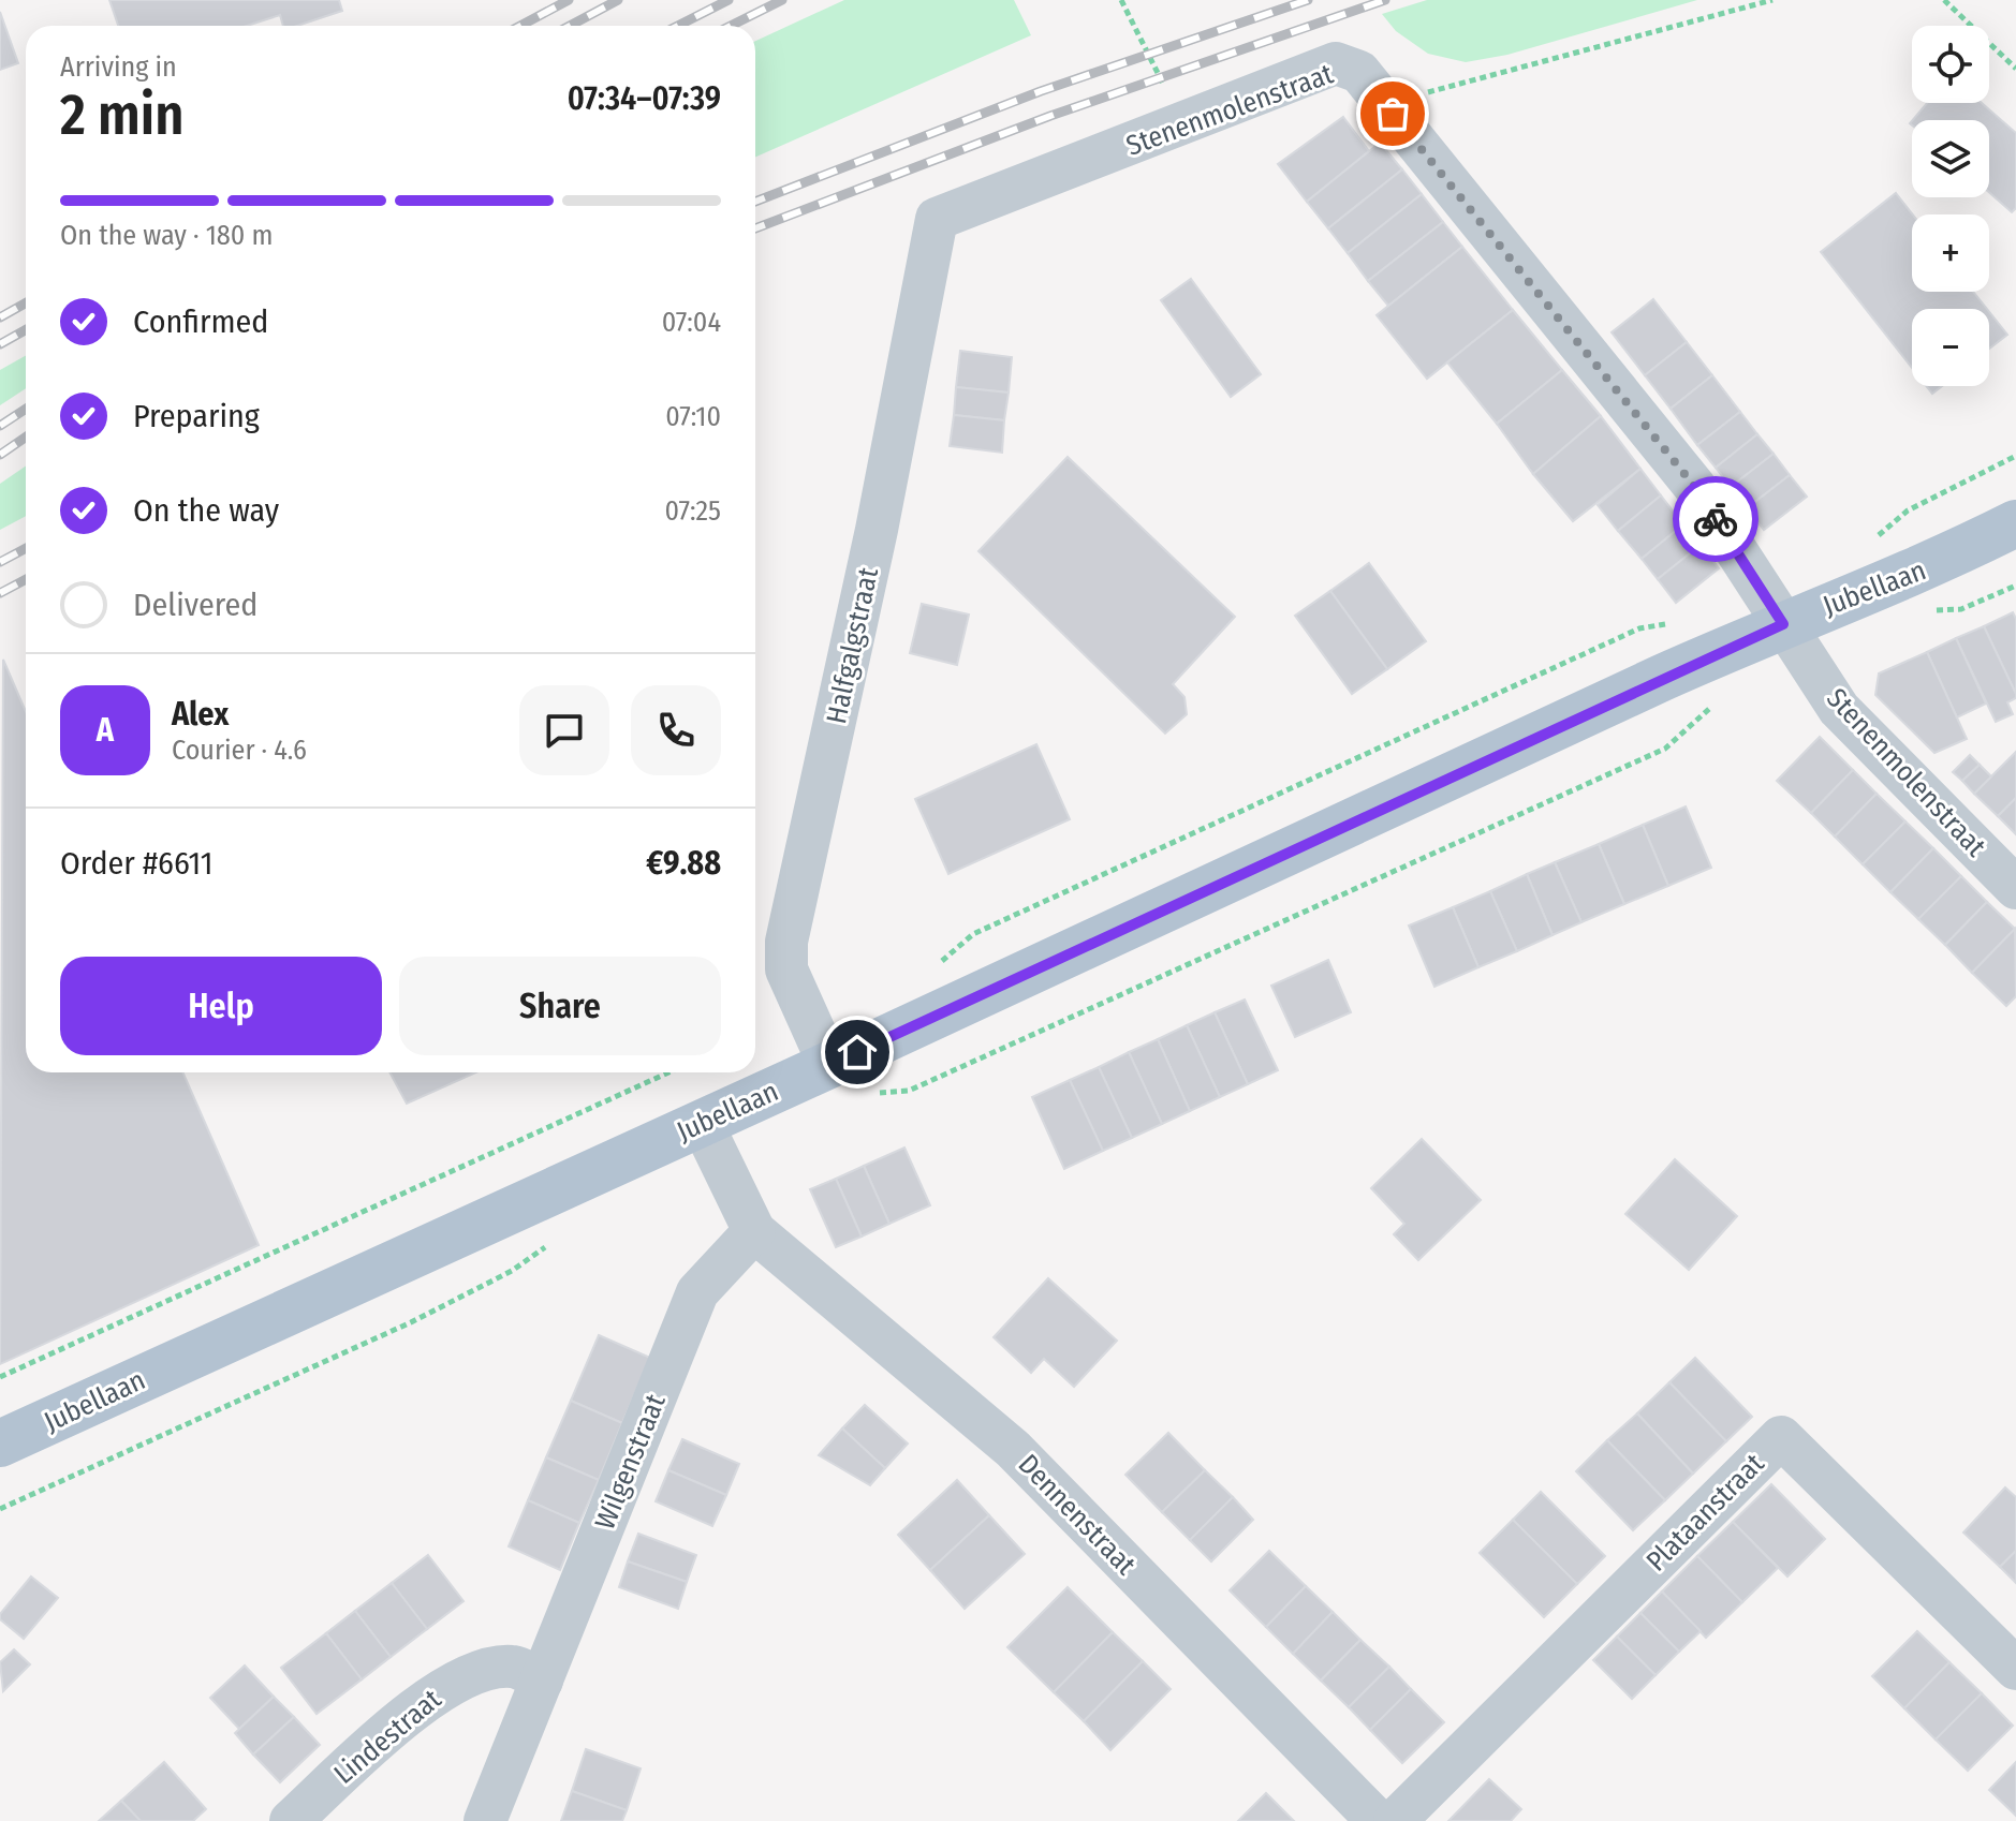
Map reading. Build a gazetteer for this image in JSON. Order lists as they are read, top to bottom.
{
  "streets": {
    "main road": ["Jubellaan"],
    "street": [
      "Stenenmolenstraat",
      "Halfgalgstraat",
      "Wilgenstraat",
      "Plataanstraat",
      "Dennenstraat",
      "Lindestraat"
    ]
  },
  "crossings": [
    ["Stenenmolenstraat", "Jubellaan"],
    ["Stenenmolenstraat", "Halfgalgstraat"],
    ["Jubellaan", "Halfgalgstraat"],
    ["Wilgenstraat", "Dennenstraat"],
    ["Wilgenstraat", "Lindestraat"]
  ],
  "page": {
    "map_buttons": ["+", "−"],
    "heading": ["2 min", "Arriving in", "07:34–07:39"],
    "panel": [
      "Alex",
      "Courier · 4.6",
      "Order #6611",
      "€9.88"
    ],
    "bar": "On the way · 180 m",
    "list": [
      ["Confirmed", "07:04"],
      ["Preparing", "07:10"],
      ["On the way", "07:25"],
      "Delivered"
    ],
    "round": "A",
    "buttons": ["Help", "Share"]
  }
}
